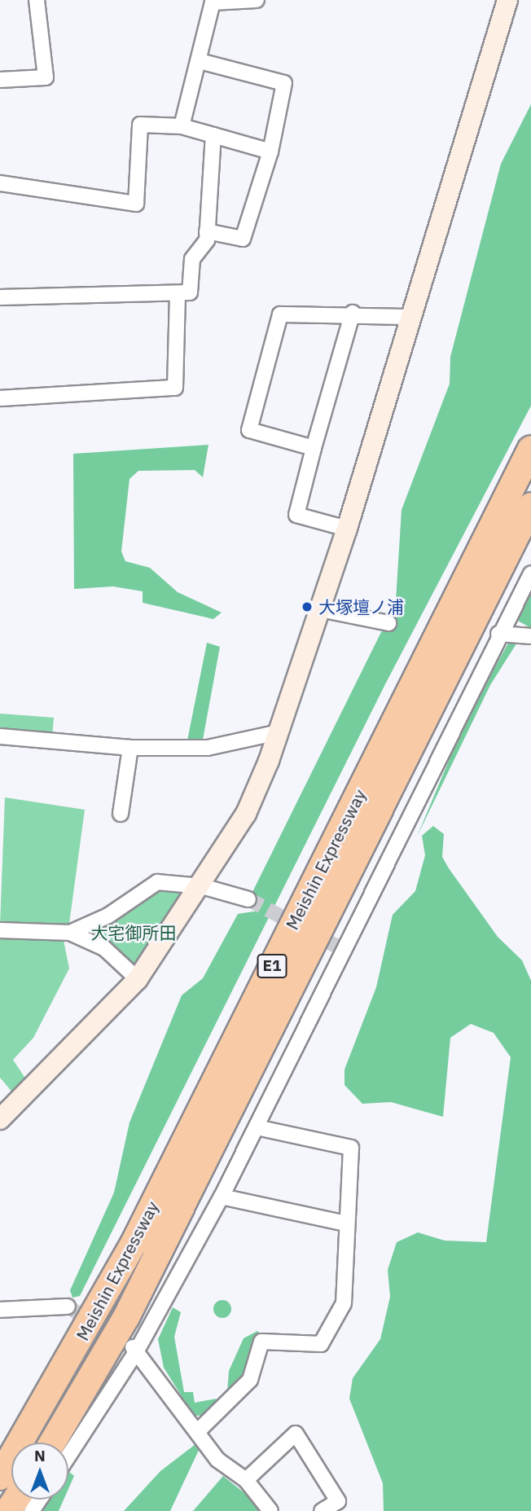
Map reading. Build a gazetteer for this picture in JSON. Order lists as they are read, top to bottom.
{
  "streets": {
    "highway": ["Meishin Expressway", "E1"]
  },
  "parks": ["大宅御所田"],
  "places": ["大塚壇ノ浦"],
  "north": "top"
}
